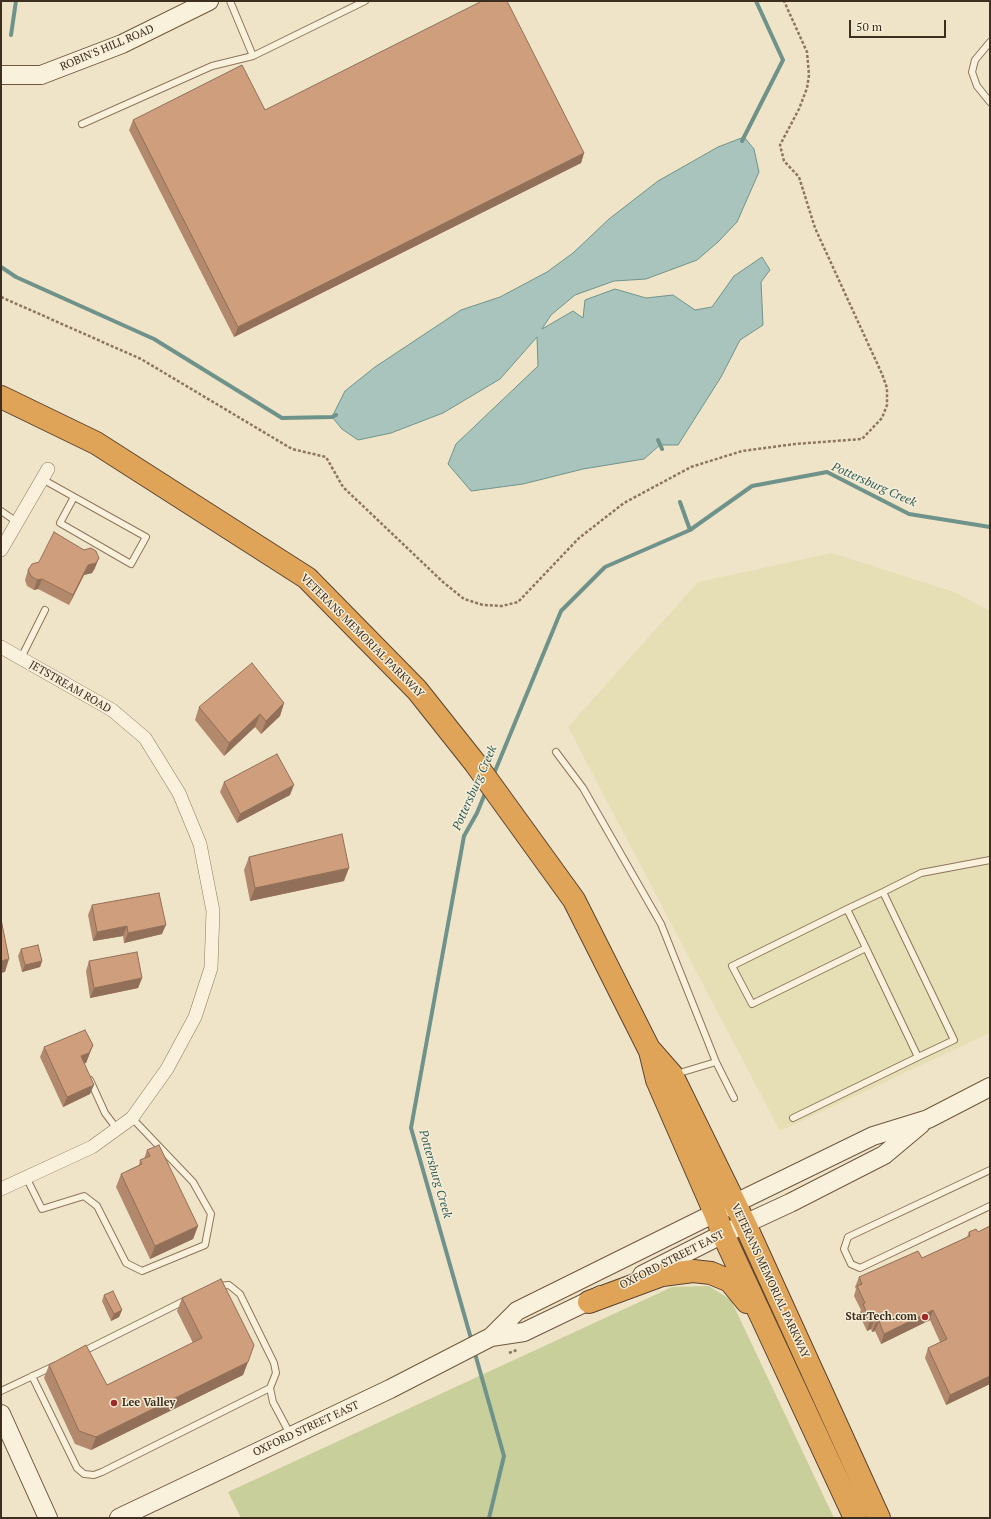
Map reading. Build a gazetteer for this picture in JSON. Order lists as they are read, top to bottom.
{
  "streets": {
    "highway": ["VETERANS MEMORIAL PARKWAY"],
    "main road": ["ROBIN'S HILL ROAD", "OXFORD STREET EAST"],
    "street": ["JETSTREAM ROAD"]
  },
  "crossings": [
    ["VETERANS MEMORIAL PARKWAY", "OXFORD STREET EAST"]
  ],
  "water": ["Pottersburg Creek"],
  "places": ["StarTech.com", "Lee Valley"],
  "scale_bar": "50 m"
}
